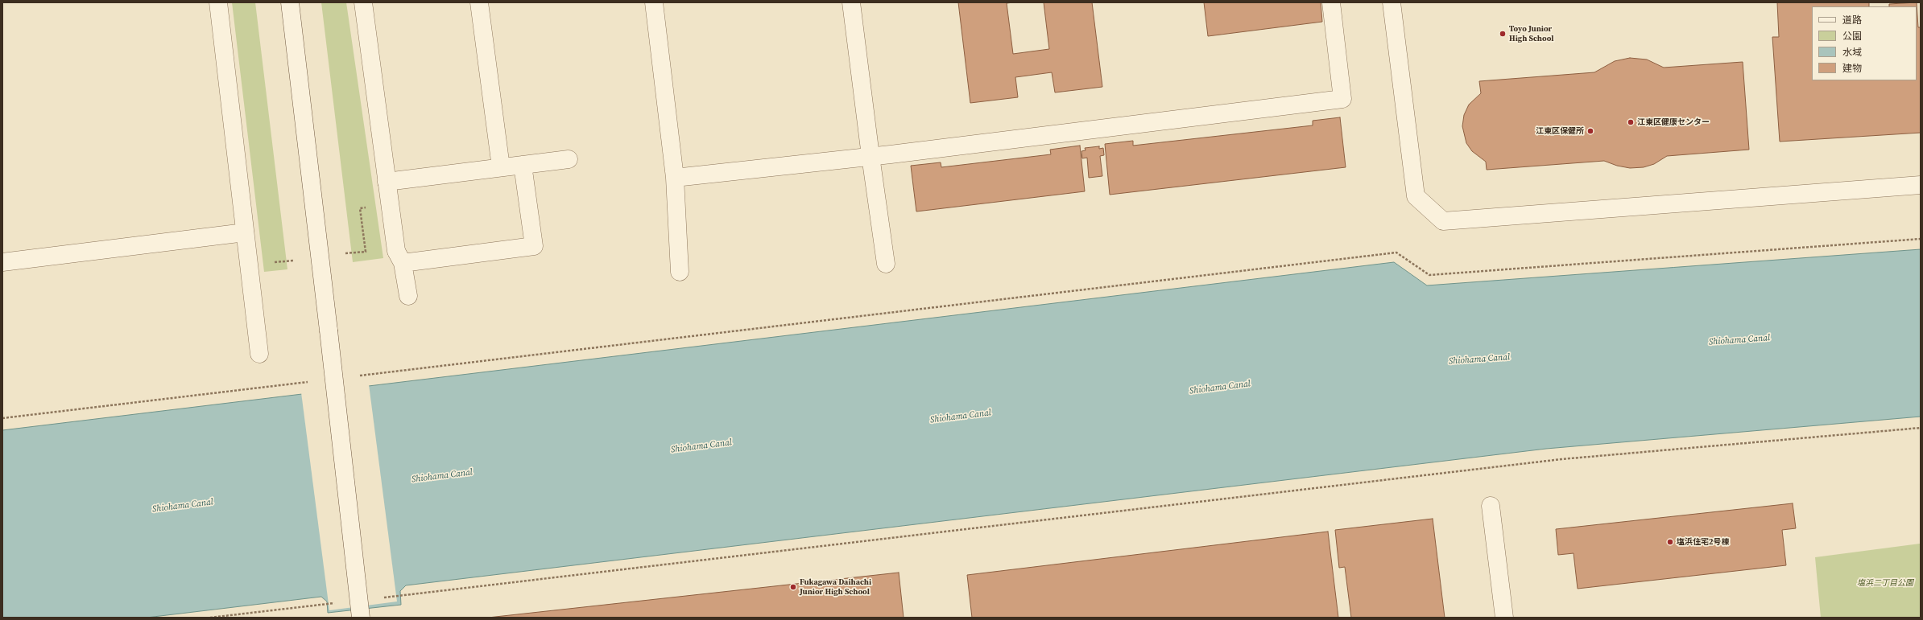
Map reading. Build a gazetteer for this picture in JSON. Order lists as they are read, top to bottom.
{
  "water": ["Shiohama Canal"],
  "parks": ["塩浜二丁目公園"],
  "places": [
    "Toyo Junior High School",
    "江東区健康センター",
    "江東区保健所",
    "塩浜住宅2号棟",
    "Fukagawa Daihachi Junior High School"
  ],
  "legend": [
    "道路",
    "公園",
    "水域",
    "建物"
  ]
}
